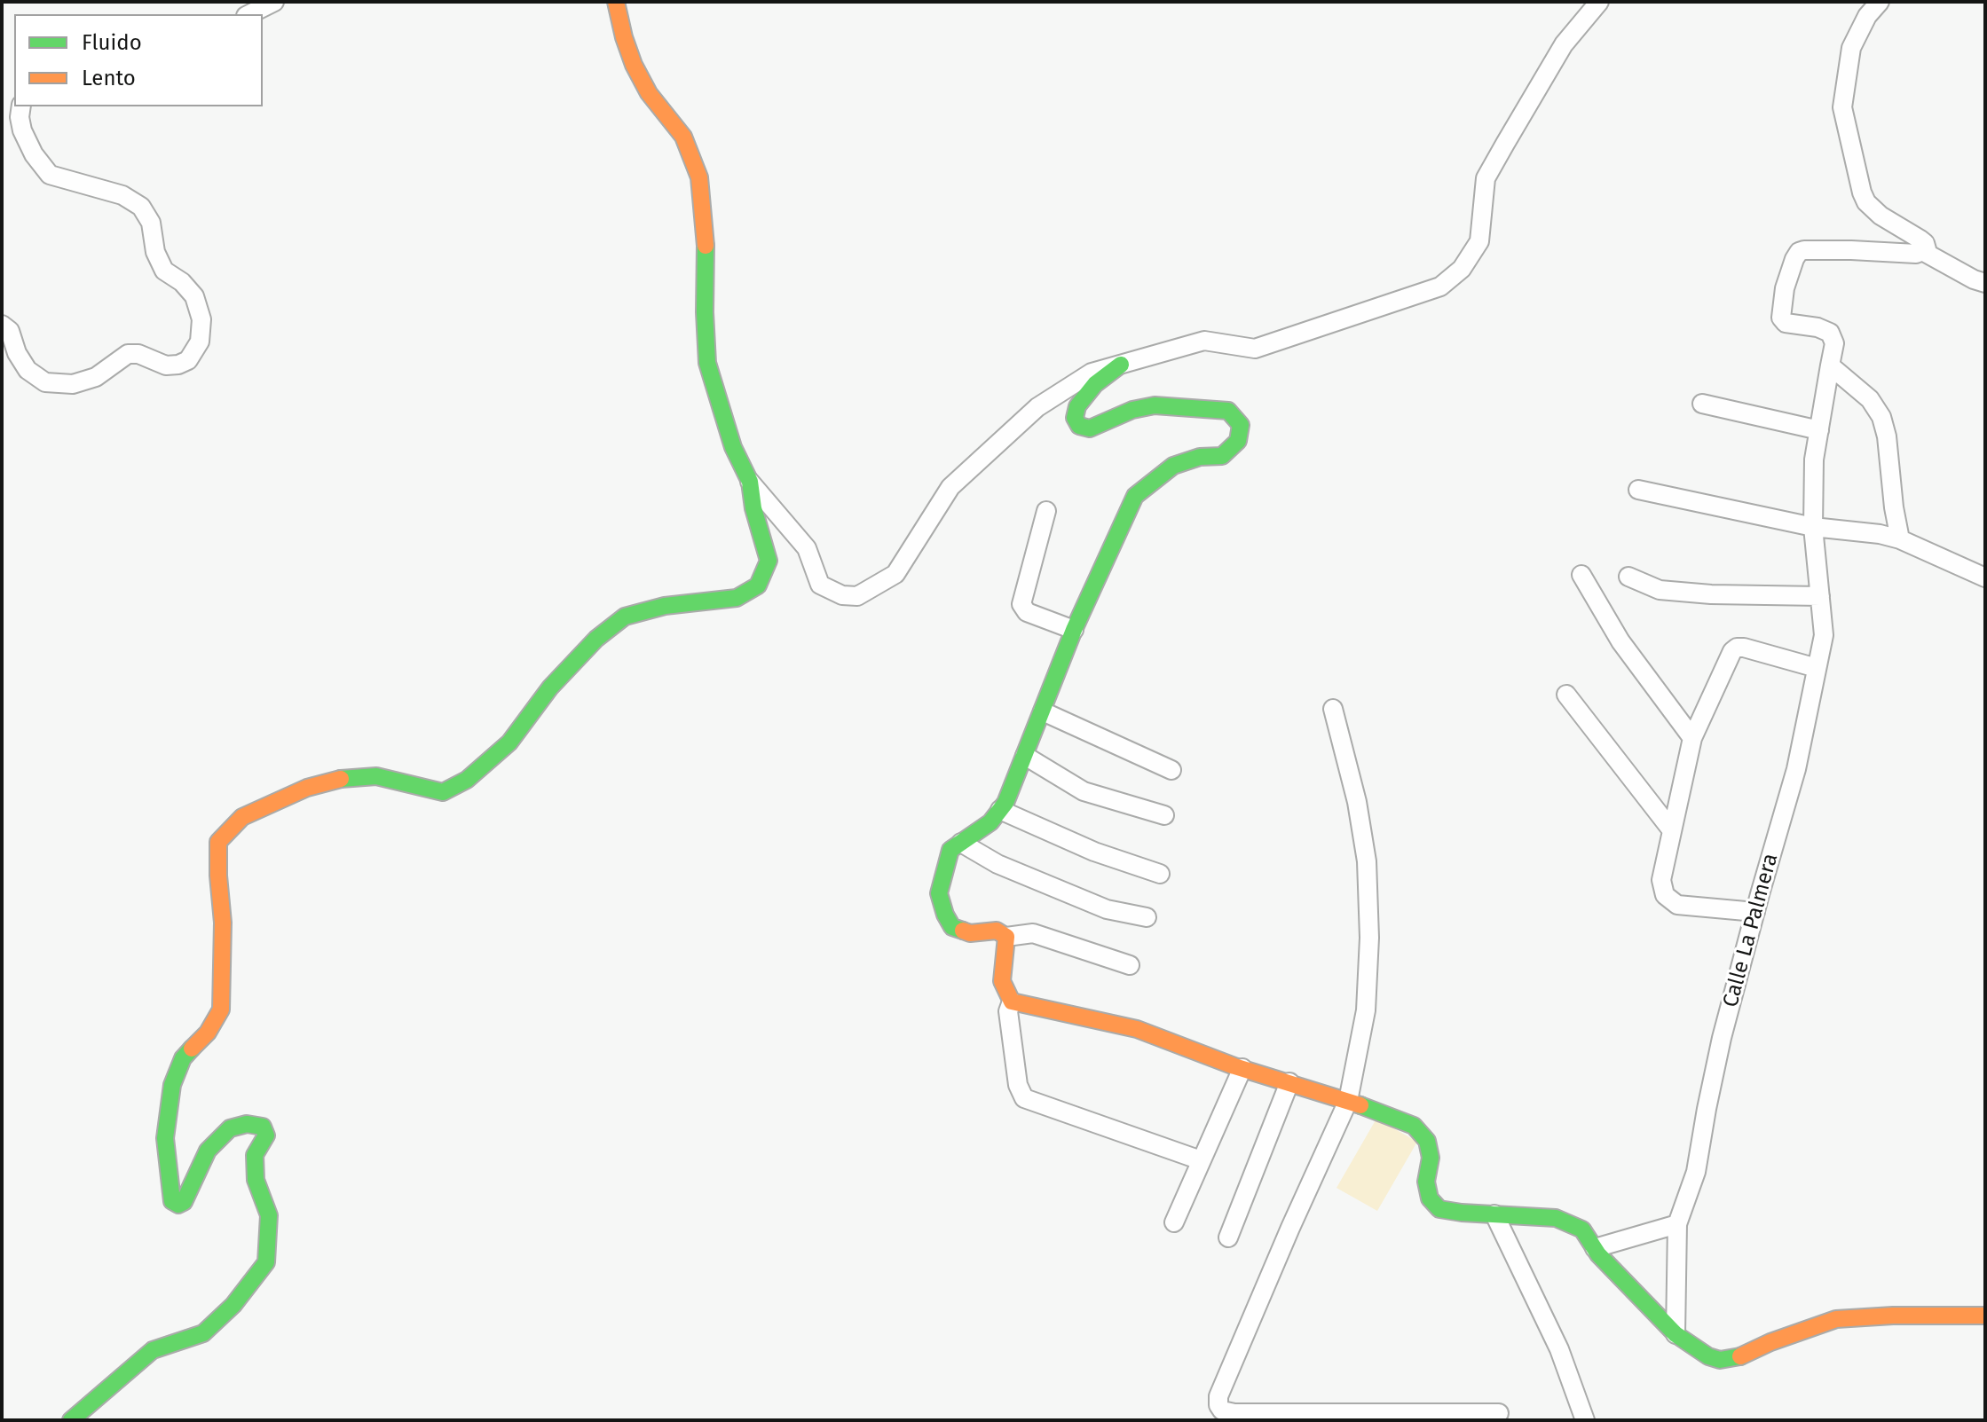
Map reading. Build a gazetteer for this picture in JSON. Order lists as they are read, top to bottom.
{
  "streets": {
    "street": ["Calle La Palmera"]
  },
  "legend": ["Fluido", "Lento"]
}
